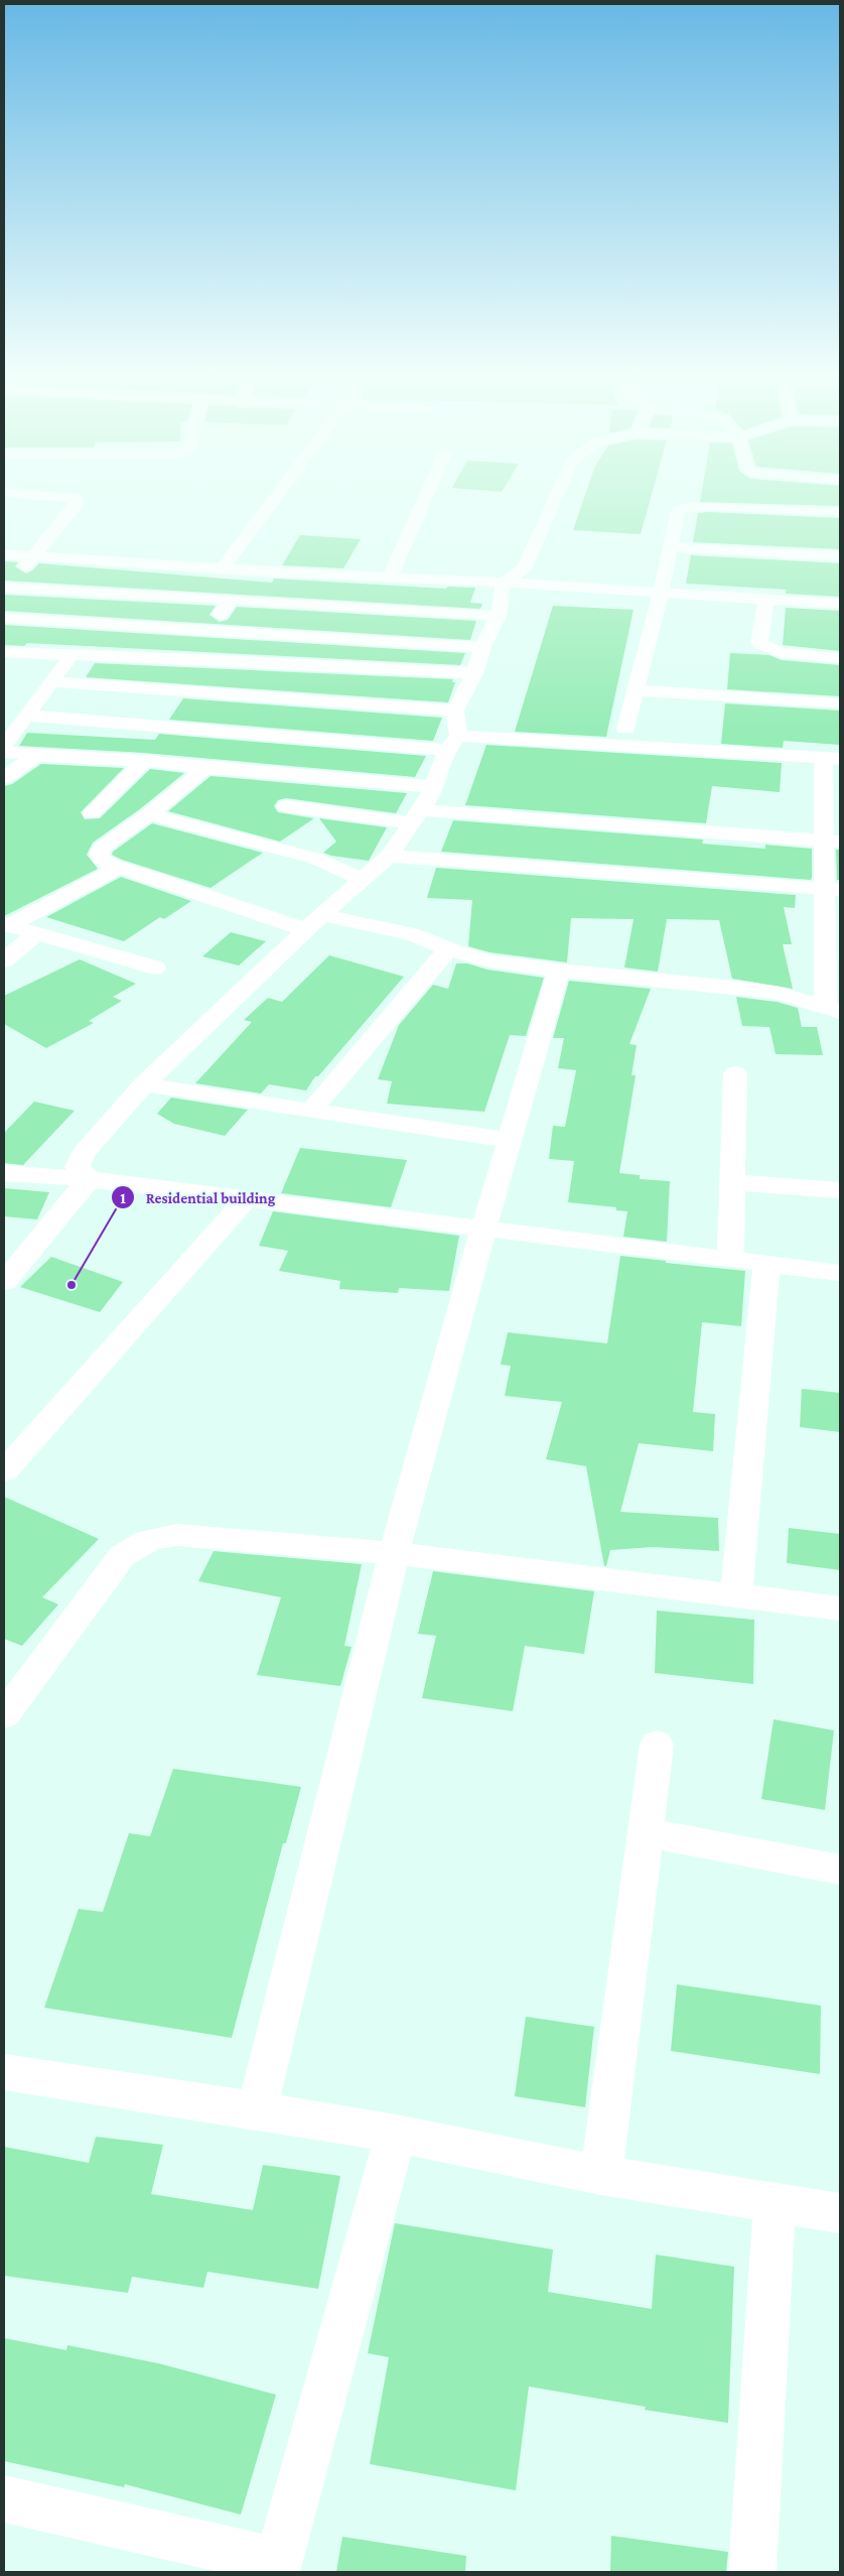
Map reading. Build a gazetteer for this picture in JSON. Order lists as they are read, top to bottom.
{
  "places": ["Residential building"]
}
